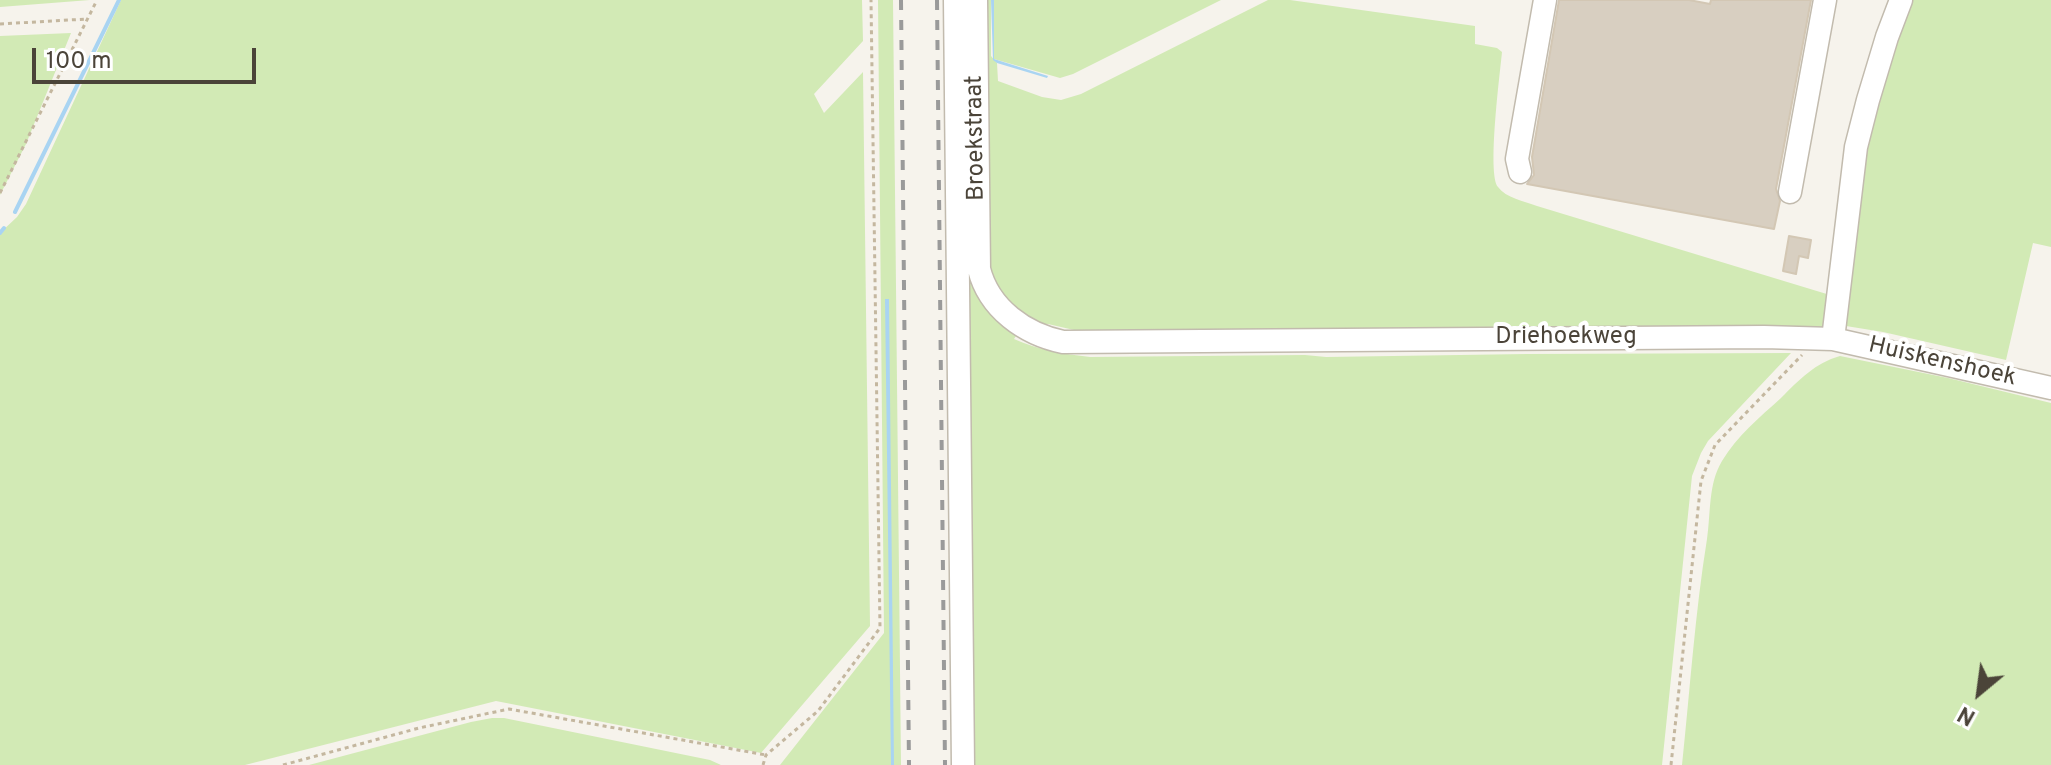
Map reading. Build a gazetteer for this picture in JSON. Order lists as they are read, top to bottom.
{
  "streets": {
    "street": ["Broekstraat", "Driehoekweg", "Huiskenshoek"]
  },
  "crossings": [
    ["Broekstraat", "Driehoekweg"],
    ["Driehoekweg", "Huiskenshoek"]
  ],
  "scale_bar": "100 m",
  "north": "bottom left"
}
